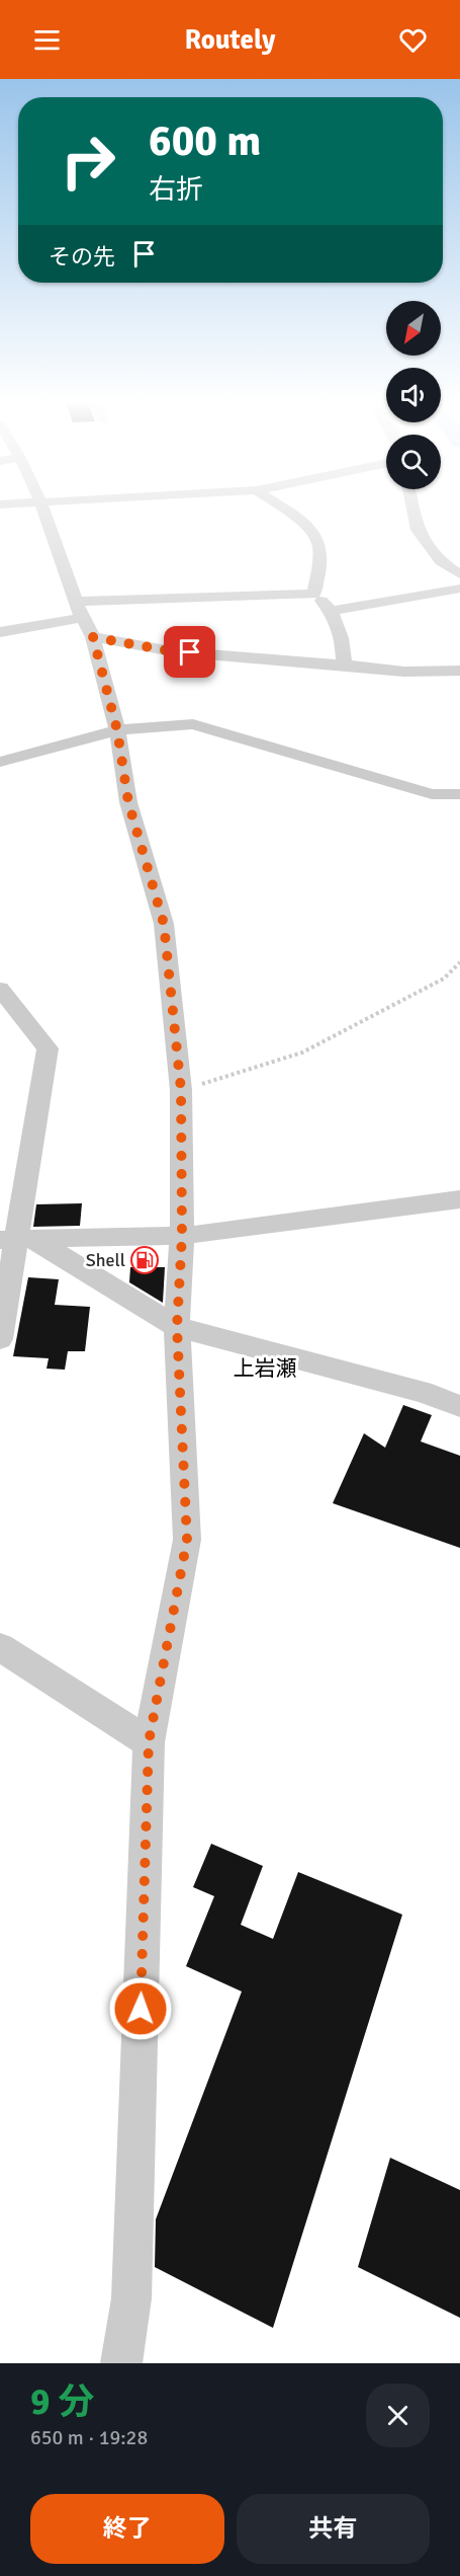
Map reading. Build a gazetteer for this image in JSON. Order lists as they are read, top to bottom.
{
  "districts": ["上岩瀬"],
  "places": {
    "fuel station": ["Shell"]
  },
  "north": "bottom left",
  "page": {
    "header": "Routely",
    "turn": ["600 m", "右折"],
    "then": "その先",
    "heading": ["9 分", "650 m · 19:28"],
    "buttons": ["終了", "共有"]
  }
}
